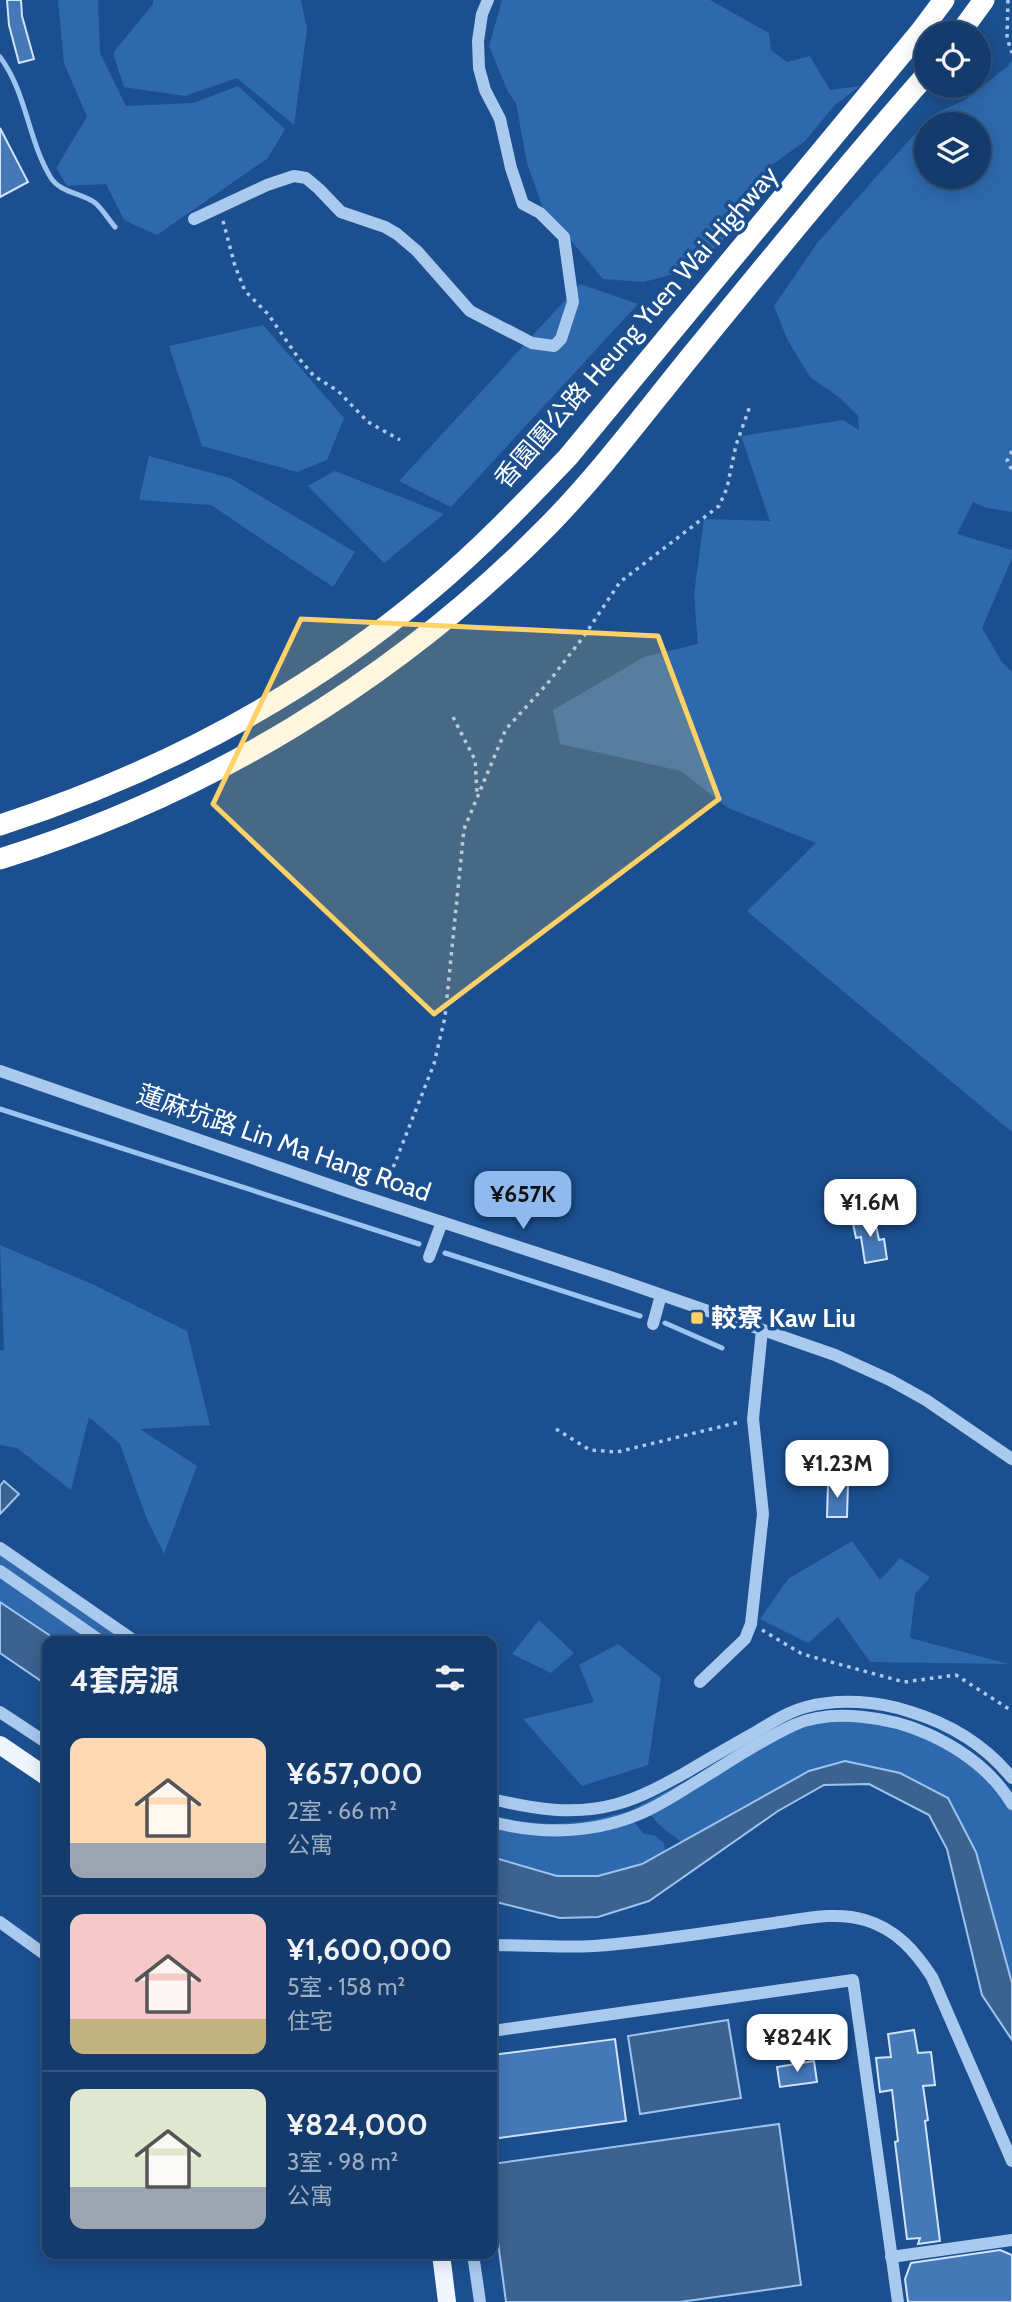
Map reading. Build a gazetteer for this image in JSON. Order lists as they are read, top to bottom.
{
  "streets": {
    "highway": ["香園圍公路 Heung Yuen Wai Highway"],
    "street": ["蓮麻坑路 Lin Ma Hang Road"]
  },
  "places": {
    "transit": ["較寮 Kaw Liu"]
  },
  "page": {
    "price": [
      "¥657K",
      "¥1.6M",
      "¥1.23M",
      "¥824K"
    ],
    "heading": "4套房源",
    "list": [
      {
        "name": "¥657,000",
        "note": "2室 · 66 m² · 公寓"
      },
      {
        "name": "¥1,600,000",
        "note": "5室 · 158 m² · 住宅"
      },
      {
        "name": "¥824,000",
        "note": "3室 · 98 m² · 公寓"
      }
    ]
  }
}
